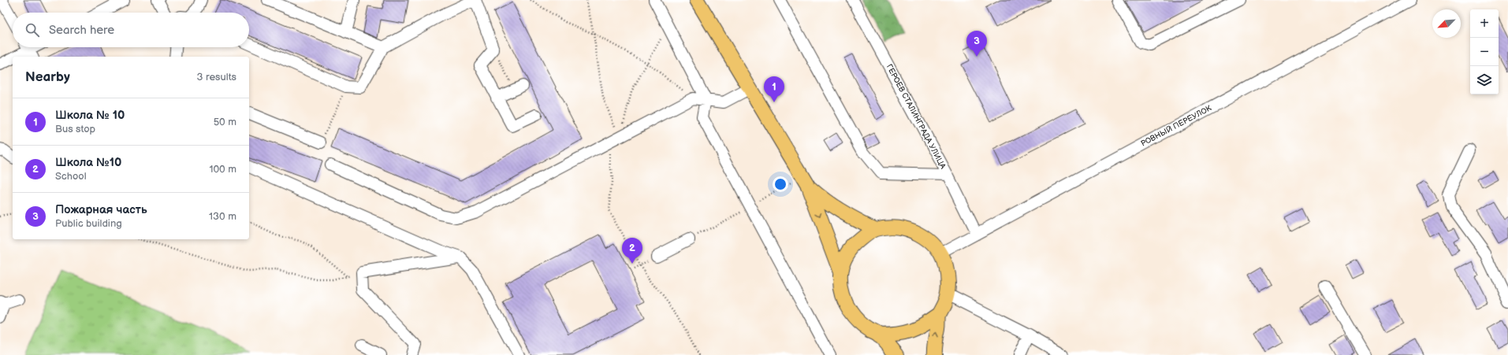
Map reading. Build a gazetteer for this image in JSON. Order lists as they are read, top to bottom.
{
  "streets": {
    "street": ["ГЕРОЕВ СТАЛИНГРАДА УЛИЦА", "РОВНЫЙ ПЕРЕУЛОК"]
  },
  "crossings": [
    ["ГЕРОЕВ СТАЛИНГРАДА УЛИЦА", "РОВНЫЙ ПЕРЕУЛОК"]
  ],
  "north": "bottom left",
  "page": {
    "map_buttons": ["+", "−"],
    "search": "Search here",
    "pins": ["3", "1", "2"],
    "heading": ["Nearby", "3 results"],
    "list": [
      {
        "mark": "1",
        "name": "Школа № 10",
        "note": "Bus stop",
        "value": "50 m"
      },
      {
        "mark": "2",
        "name": "Школа №10",
        "note": "School",
        "value": "100 m"
      },
      {
        "mark": "3",
        "name": "Пожарная часть",
        "note": "Public building",
        "value": "130 m"
      }
    ]
  }
}
